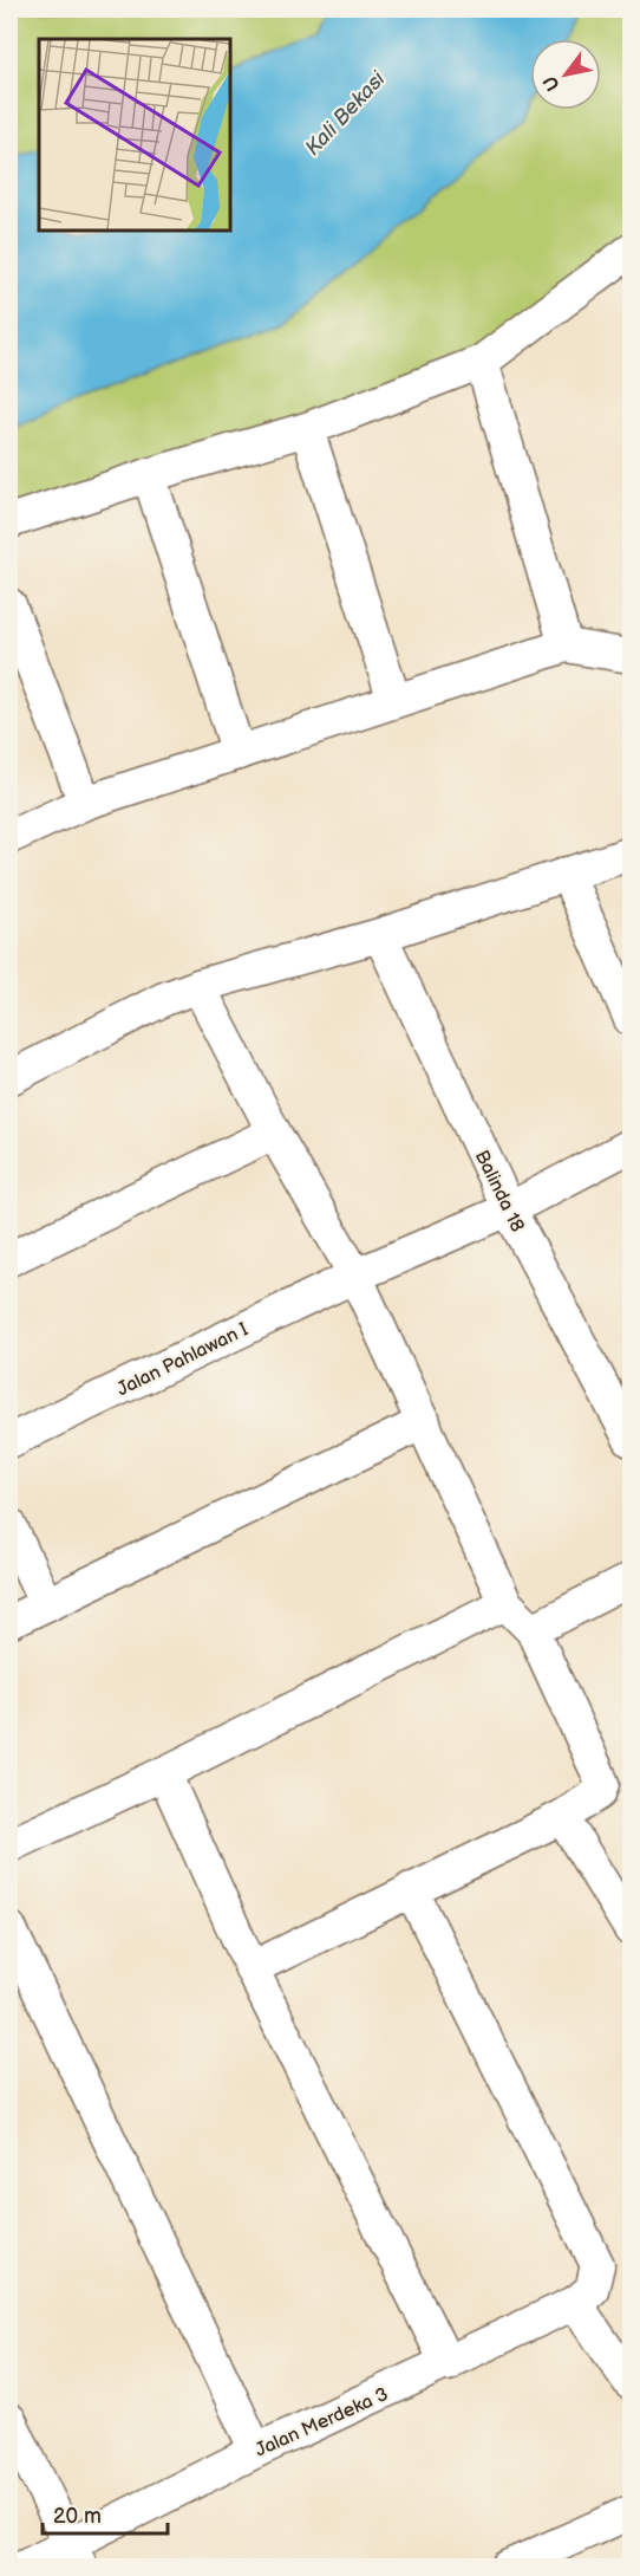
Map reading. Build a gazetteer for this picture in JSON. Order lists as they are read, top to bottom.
{
  "streets": {
    "street": ["Balinda 18", "Jalan Pahlawan I", "Jalan Merdeka 3"]
  },
  "crossings": [
    ["Balinda 18", "Jalan Pahlawan I"]
  ],
  "water": ["Kali Bekasi"],
  "scale_bar": "20 m",
  "north": "bottom left"
}
